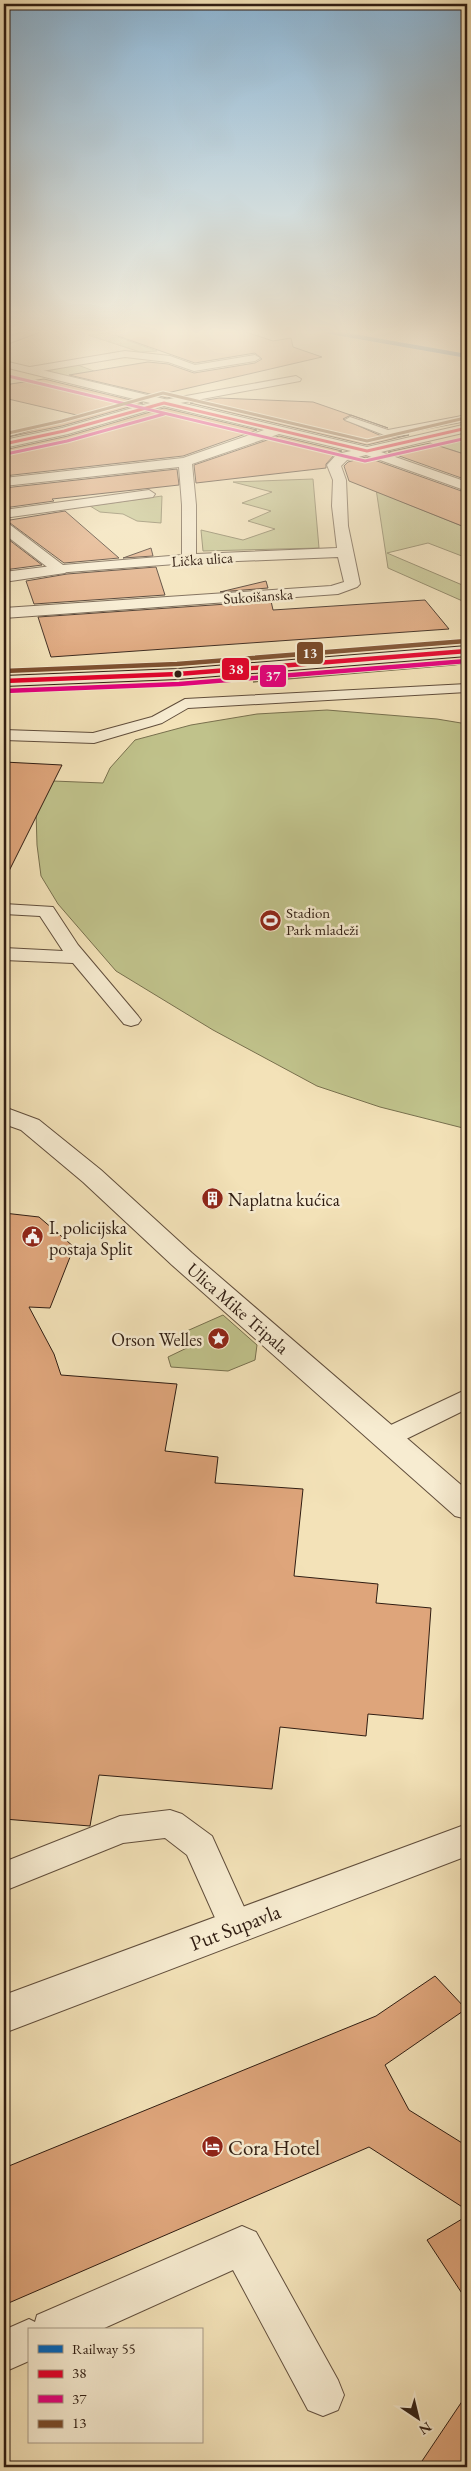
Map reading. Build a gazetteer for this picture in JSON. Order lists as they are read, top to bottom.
{
  "streets": {
    "street": [
      "Lička ulica",
      "Sukoišanska",
      "Ulica Mike Tripala",
      "Put Supavla"
    ]
  },
  "crossings": [
    ["Lička ulica", "Sukoišanska"]
  ],
  "places": {
    "sports": ["Stadion Park mladeži"],
    "building": ["Naplatna kućica"],
    "public building": ["I. policijska postaja Split"],
    "place": ["Orson Welles"],
    "hotel": ["Cora Hotel"]
  },
  "lines": ["transit line 38", "transit line 37", "transit line 13"],
  "legend": [
    "Railway 55",
    "38",
    "37",
    "13"
  ],
  "north": "bottom right"
}
